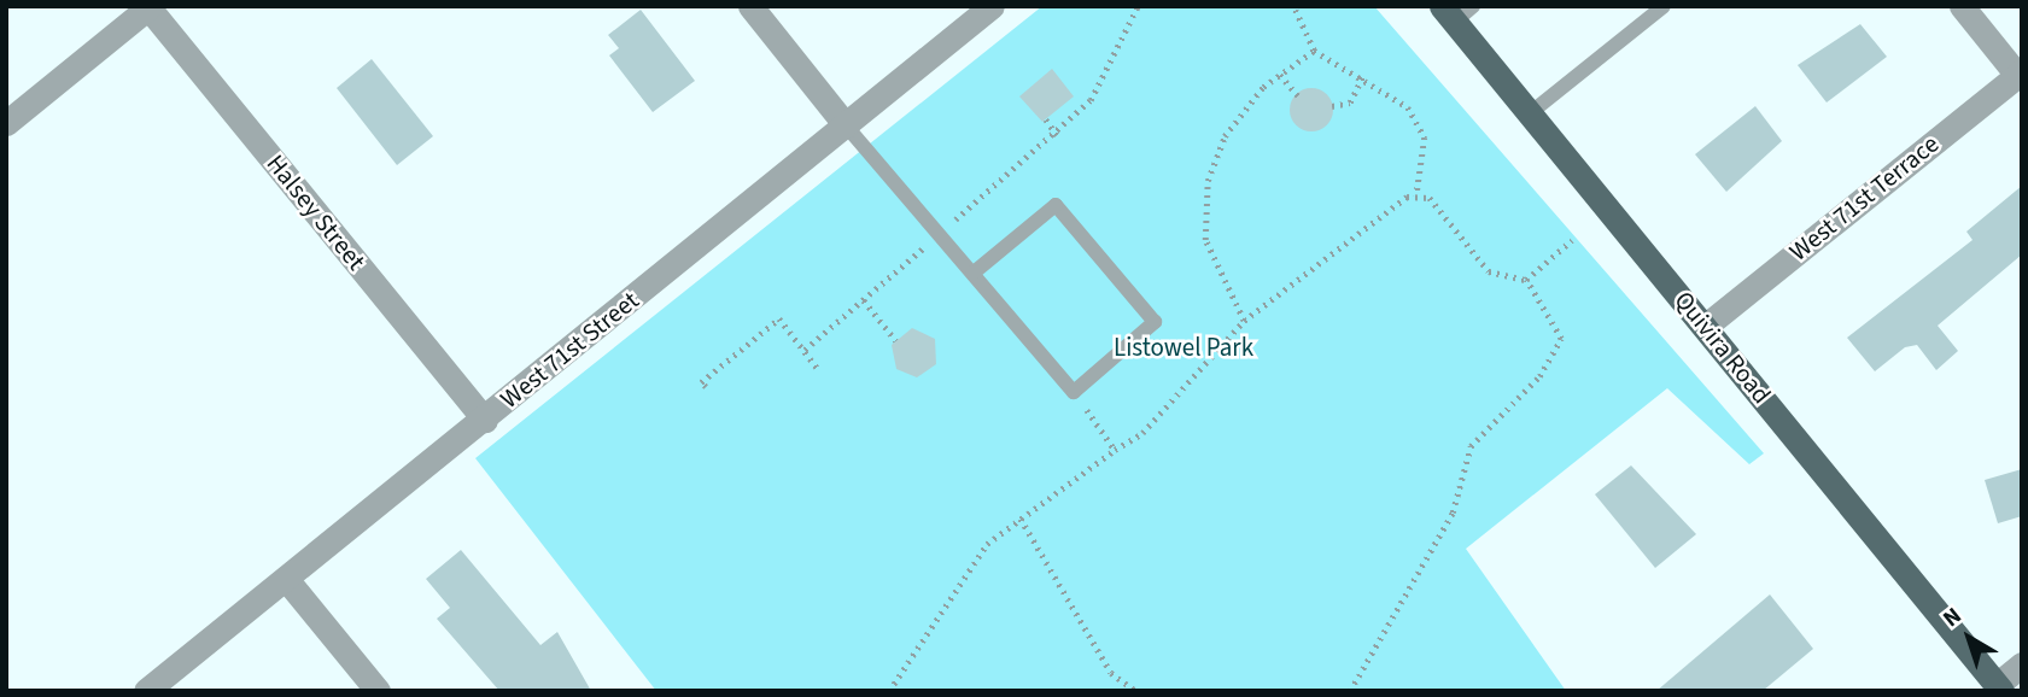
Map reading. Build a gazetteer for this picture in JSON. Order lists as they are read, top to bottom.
{
  "streets": {
    "main road": ["Quivira Road"],
    "street": ["West 71st Terrace", "Halsey Street", "West 71st Street"]
  },
  "crossings": [
    ["West 71st Terrace", "Quivira Road"],
    ["Halsey Street", "West 71st Street"]
  ],
  "parks": ["Listowel Park"],
  "north": "top left"
}
